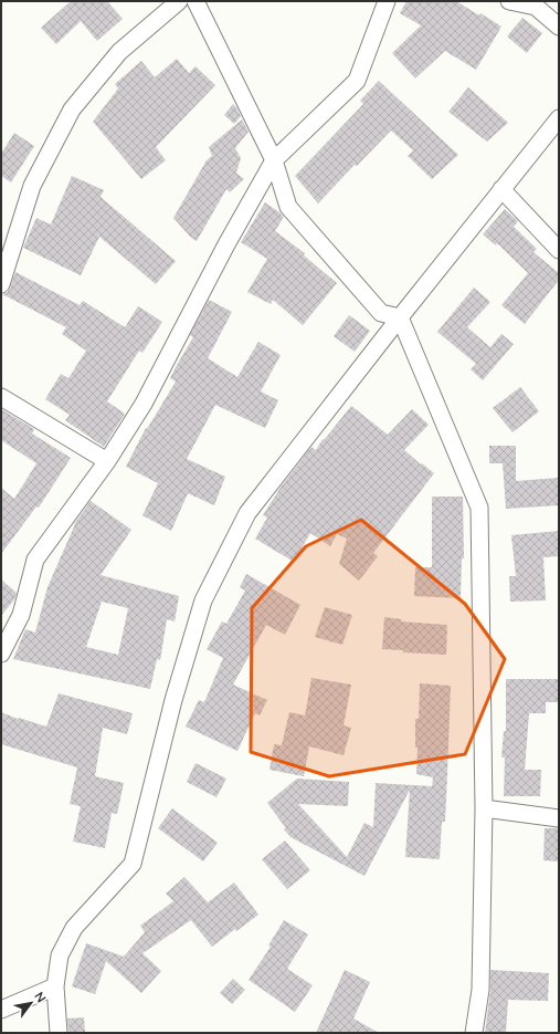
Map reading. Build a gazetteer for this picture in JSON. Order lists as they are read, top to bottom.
{
  "north": "top right"
}
